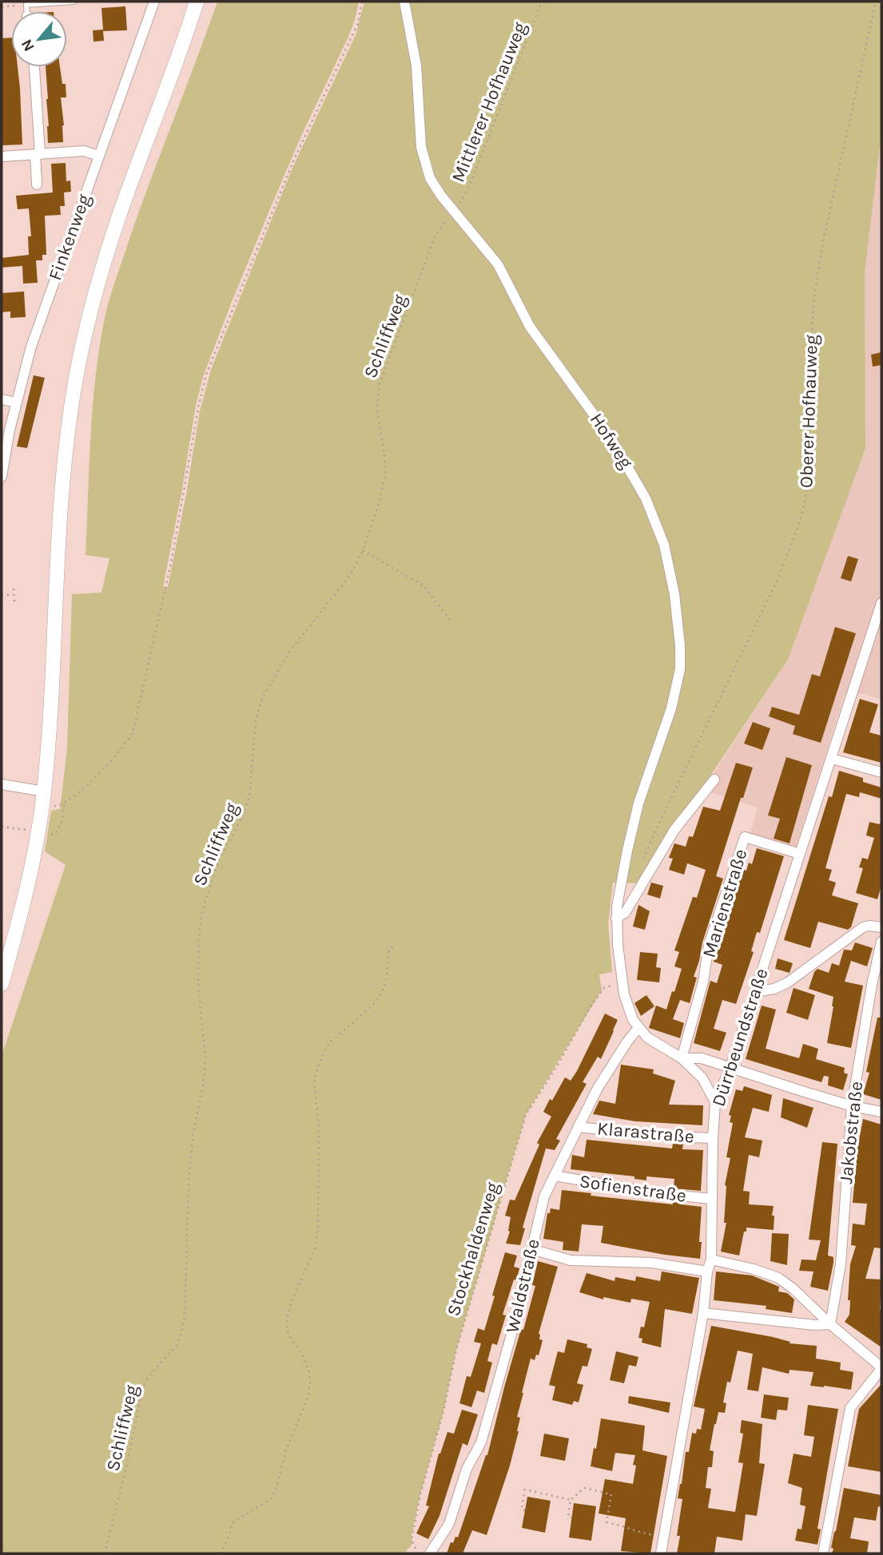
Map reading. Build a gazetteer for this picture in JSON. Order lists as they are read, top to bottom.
{
  "streets": {
    "street": [
      "Finkenweg",
      "Hofweg",
      "Marienstraße",
      "Dürrbeundstraße",
      "Klarastraße",
      "Jakobstraße",
      "Sofienstraße",
      "Waldstraße"
    ],
    "path": [
      "Mittlerer Hofhauweg",
      "Schliffweg",
      "Oberer Hofhauweg",
      "Stockhaldenweg"
    ]
  },
  "crossings": [
    ["Mittlerer Hofhauweg", "Schliffweg"],
    ["Mittlerer Hofhauweg", "Hofweg"],
    ["Schliffweg", "Hofweg"],
    ["Hofweg", "Stockhaldenweg"],
    ["Hofweg", "Waldstraße"],
    ["Marienstraße", "Dürrbeundstraße"],
    ["Dürrbeundstraße", "Klarastraße"],
    ["Dürrbeundstraße", "Sofienstraße"],
    ["Klarastraße", "Waldstraße"],
    ["Sofienstraße", "Waldstraße"]
  ],
  "north": "bottom left"
}
